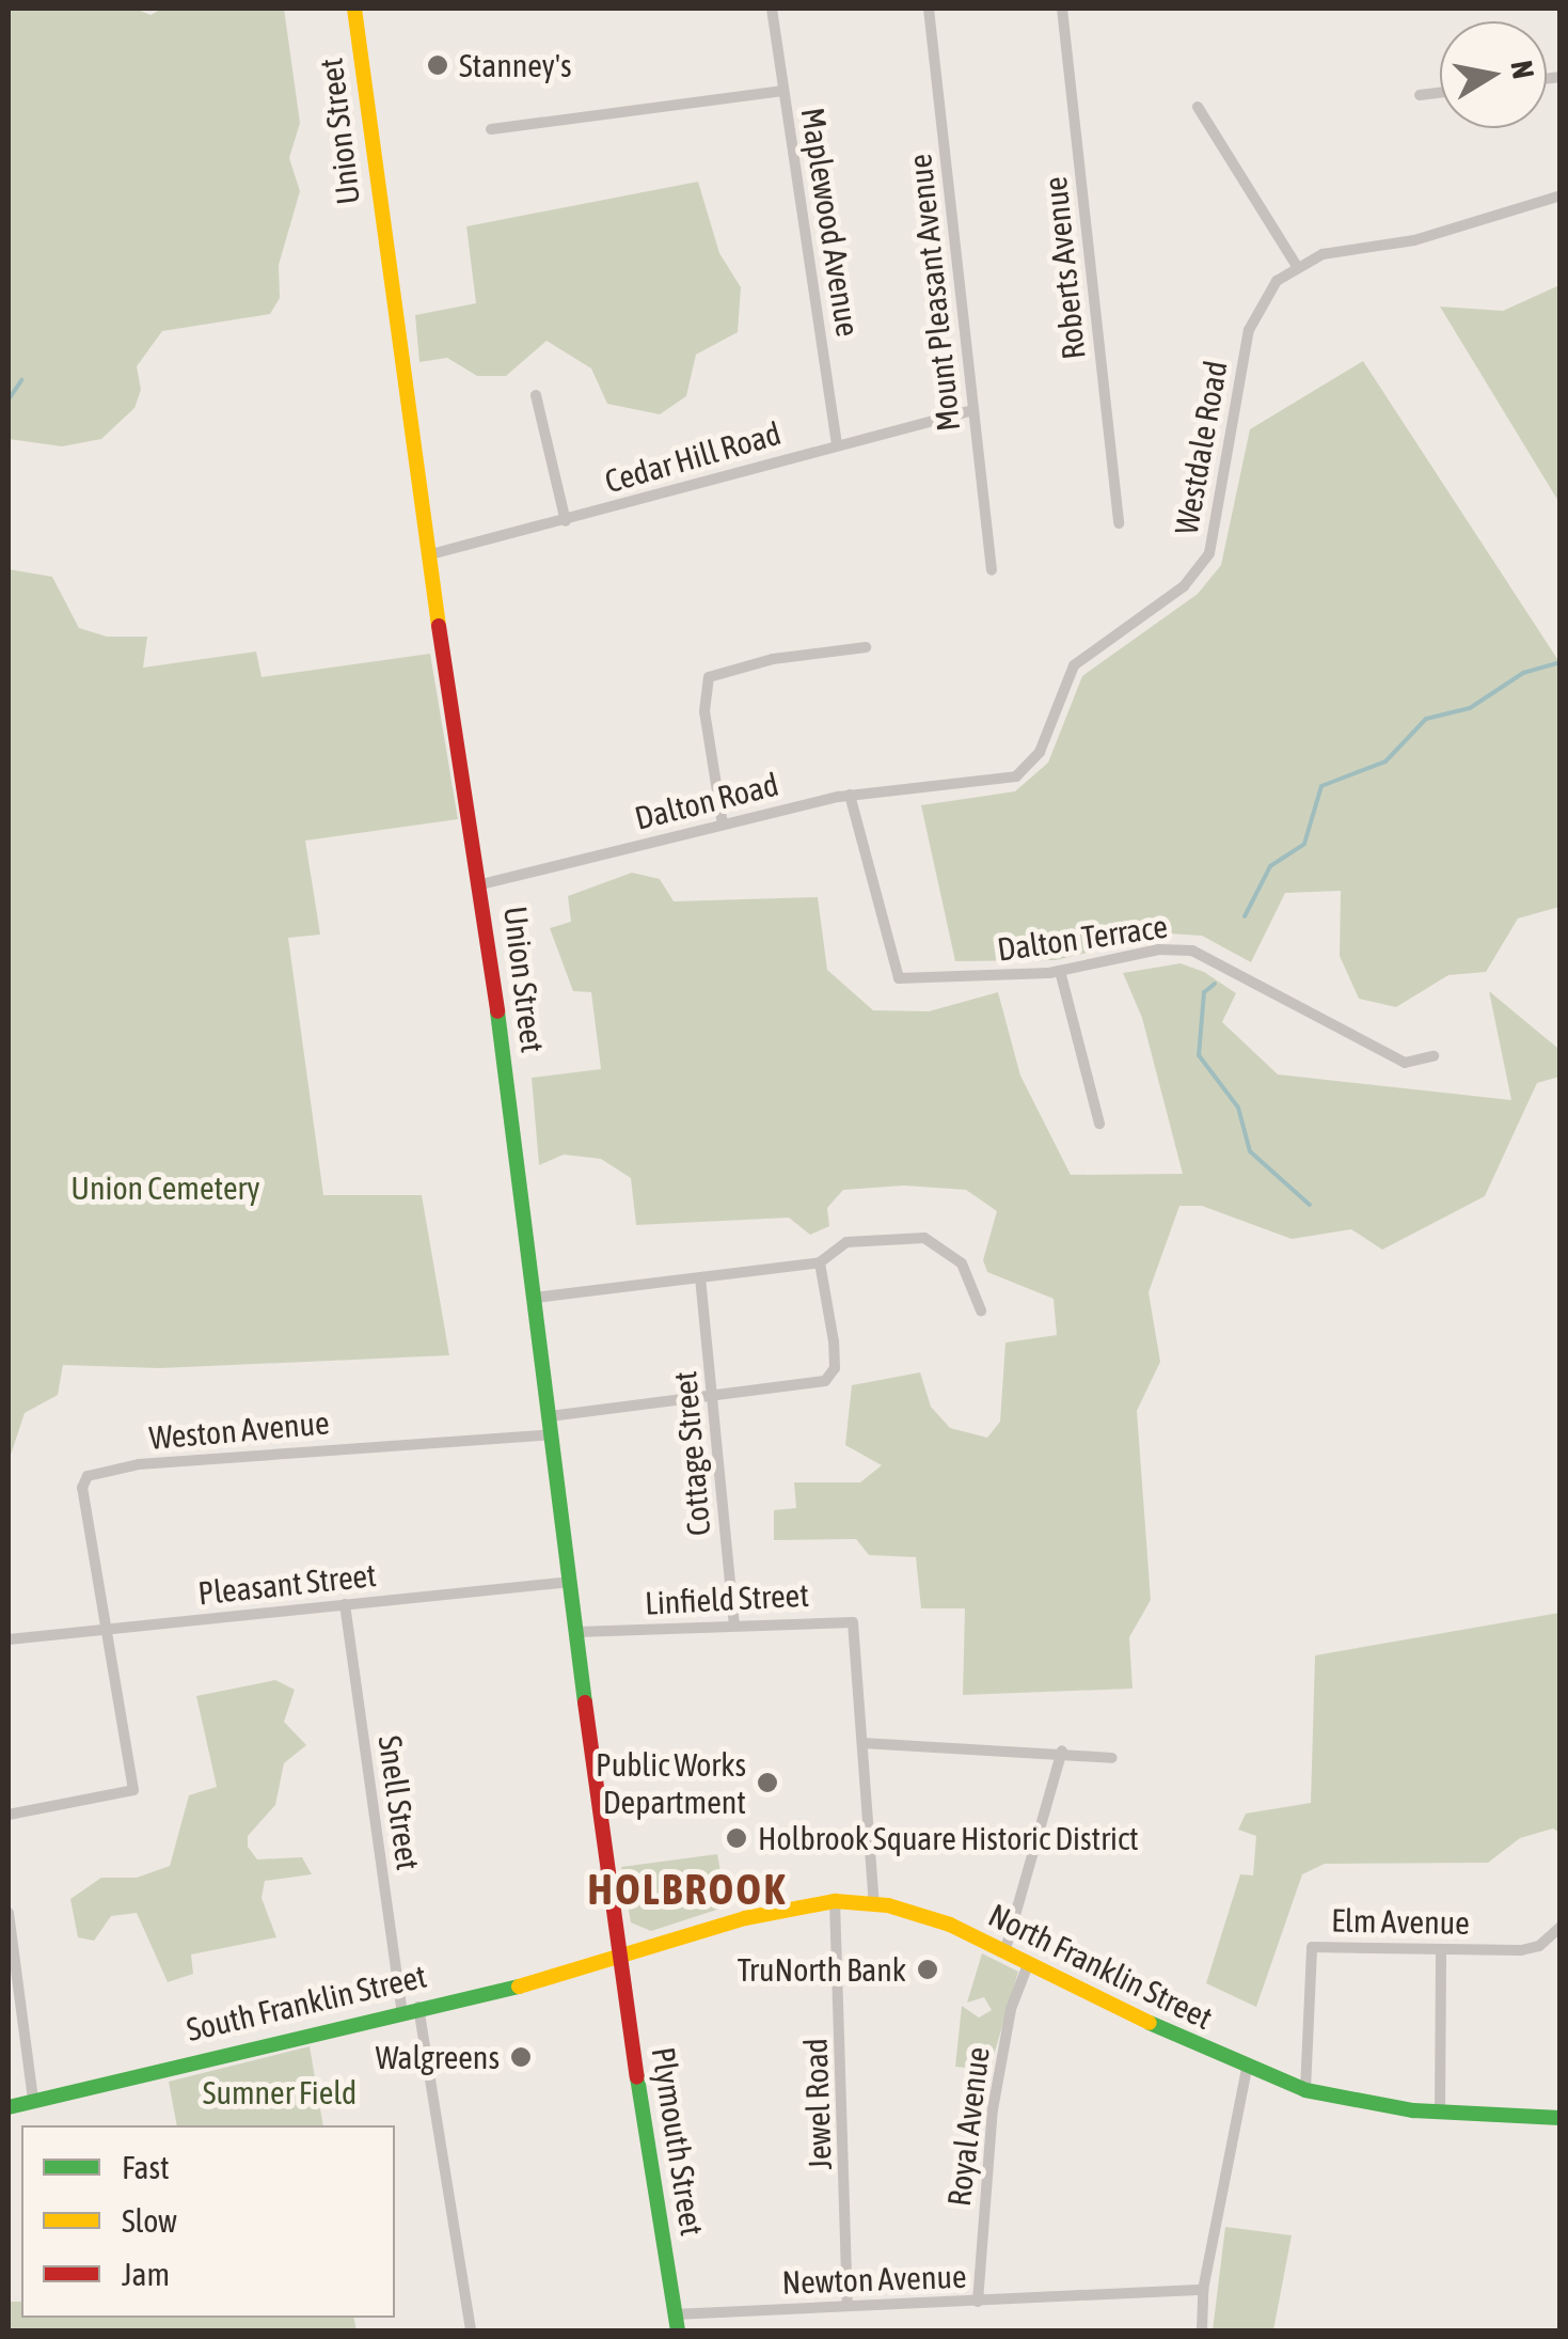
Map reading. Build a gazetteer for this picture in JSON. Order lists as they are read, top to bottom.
{
  "streets": {
    "main road": [
      "Union Street",
      "North Franklin Street",
      "South Franklin Street",
      "Plymouth Street"
    ],
    "street": [
      "Maplewood Avenue",
      "Roberts Avenue",
      "Mount Pleasant Avenue",
      "Westdale Road",
      "Cedar Hill Road",
      "Dalton Road",
      "Dalton Terrace",
      "Weston Avenue",
      "Cottage Street",
      "Pleasant Street",
      "Linfield Street",
      "Snell Street",
      "Elm Avenue",
      "Jewel Road",
      "Royal Avenue",
      "Newton Avenue"
    ]
  },
  "crossings": [
    ["Union Street", "Cedar Hill Road"],
    ["Union Street", "Dalton Road"],
    ["Union Street", "Weston Avenue"],
    ["Union Street", "Pleasant Street"],
    ["Union Street", "Linfield Street"],
    ["Union Street", "North Franklin Street"],
    ["Union Street", "South Franklin Street"],
    ["Union Street", "Plymouth Street"],
    ["Maplewood Avenue", "Cedar Hill Road"],
    ["Mount Pleasant Avenue", "Cedar Hill Road"],
    ["Westdale Road", "Dalton Road"],
    ["Dalton Road", "Dalton Terrace"],
    ["Weston Avenue", "Pleasant Street"],
    ["Cottage Street", "Linfield Street"],
    ["Pleasant Street", "Snell Street"],
    ["Linfield Street", "North Franklin Street"],
    ["Snell Street", "South Franklin Street"],
    ["Elm Avenue", "North Franklin Street"],
    ["North Franklin Street", "South Franklin Street"],
    ["North Franklin Street", "Jewel Road"],
    ["North Franklin Street", "Royal Avenue"],
    ["North Franklin Street", "Plymouth Street"],
    ["South Franklin Street", "Plymouth Street"],
    ["Jewel Road", "Newton Avenue"],
    ["Royal Avenue", "Newton Avenue"],
    ["Plymouth Street", "Newton Avenue"]
  ],
  "districts": ["HOLBROOK"],
  "parks": ["Union Cemetery", "Sumner Field"],
  "places": [
    "Stanney's",
    "Public Works Department",
    "Holbrook Square Historic District",
    "TruNorth Bank",
    "Walgreens"
  ],
  "legend": ["Fast", "Slow", "Jam"],
  "north": "right"
}
